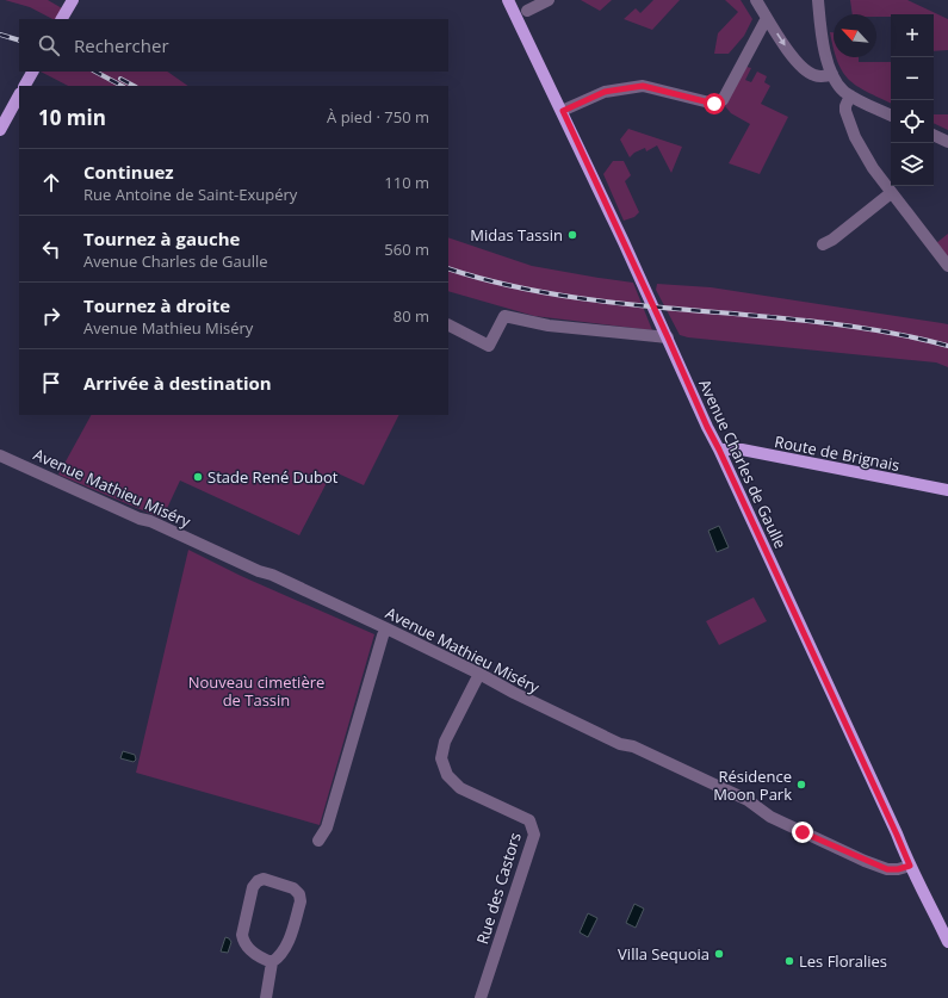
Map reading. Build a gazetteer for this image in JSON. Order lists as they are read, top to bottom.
{
  "streets": {
    "main road": ["Route de Brignais", "Avenue Charles de Gaulle"],
    "street": ["Avenue Mathieu Miséry", "Rue des Castors"]
  },
  "crossings": [
    ["Route de Brignais", "Avenue Charles de Gaulle"],
    ["Avenue Charles de Gaulle", "Avenue Mathieu Miséry"],
    ["Avenue Mathieu Miséry", "Rue des Castors"]
  ],
  "parks": ["Nouveau cimetière de Tassin"],
  "places": [
    "Midas Tassin",
    "Stade René Dubot",
    "Résidence Moon Park",
    "Villa Sequoia",
    "Les Floralies"
  ],
  "north": "top left",
  "page": {
    "map_buttons": ["+", "−"],
    "search": "Rechercher",
    "heading": ["10 min", "À pied · 750 m"],
    "list": [
      ["Continuez", "Rue Antoine de Saint-Exupéry", "110 m"],
      ["Tournez à gauche", "Avenue Charles de Gaulle", "560 m"],
      ["Tournez à droite", "Avenue Mathieu Miséry", "80 m"],
      "Arrivée à destination"
    ]
  }
}
